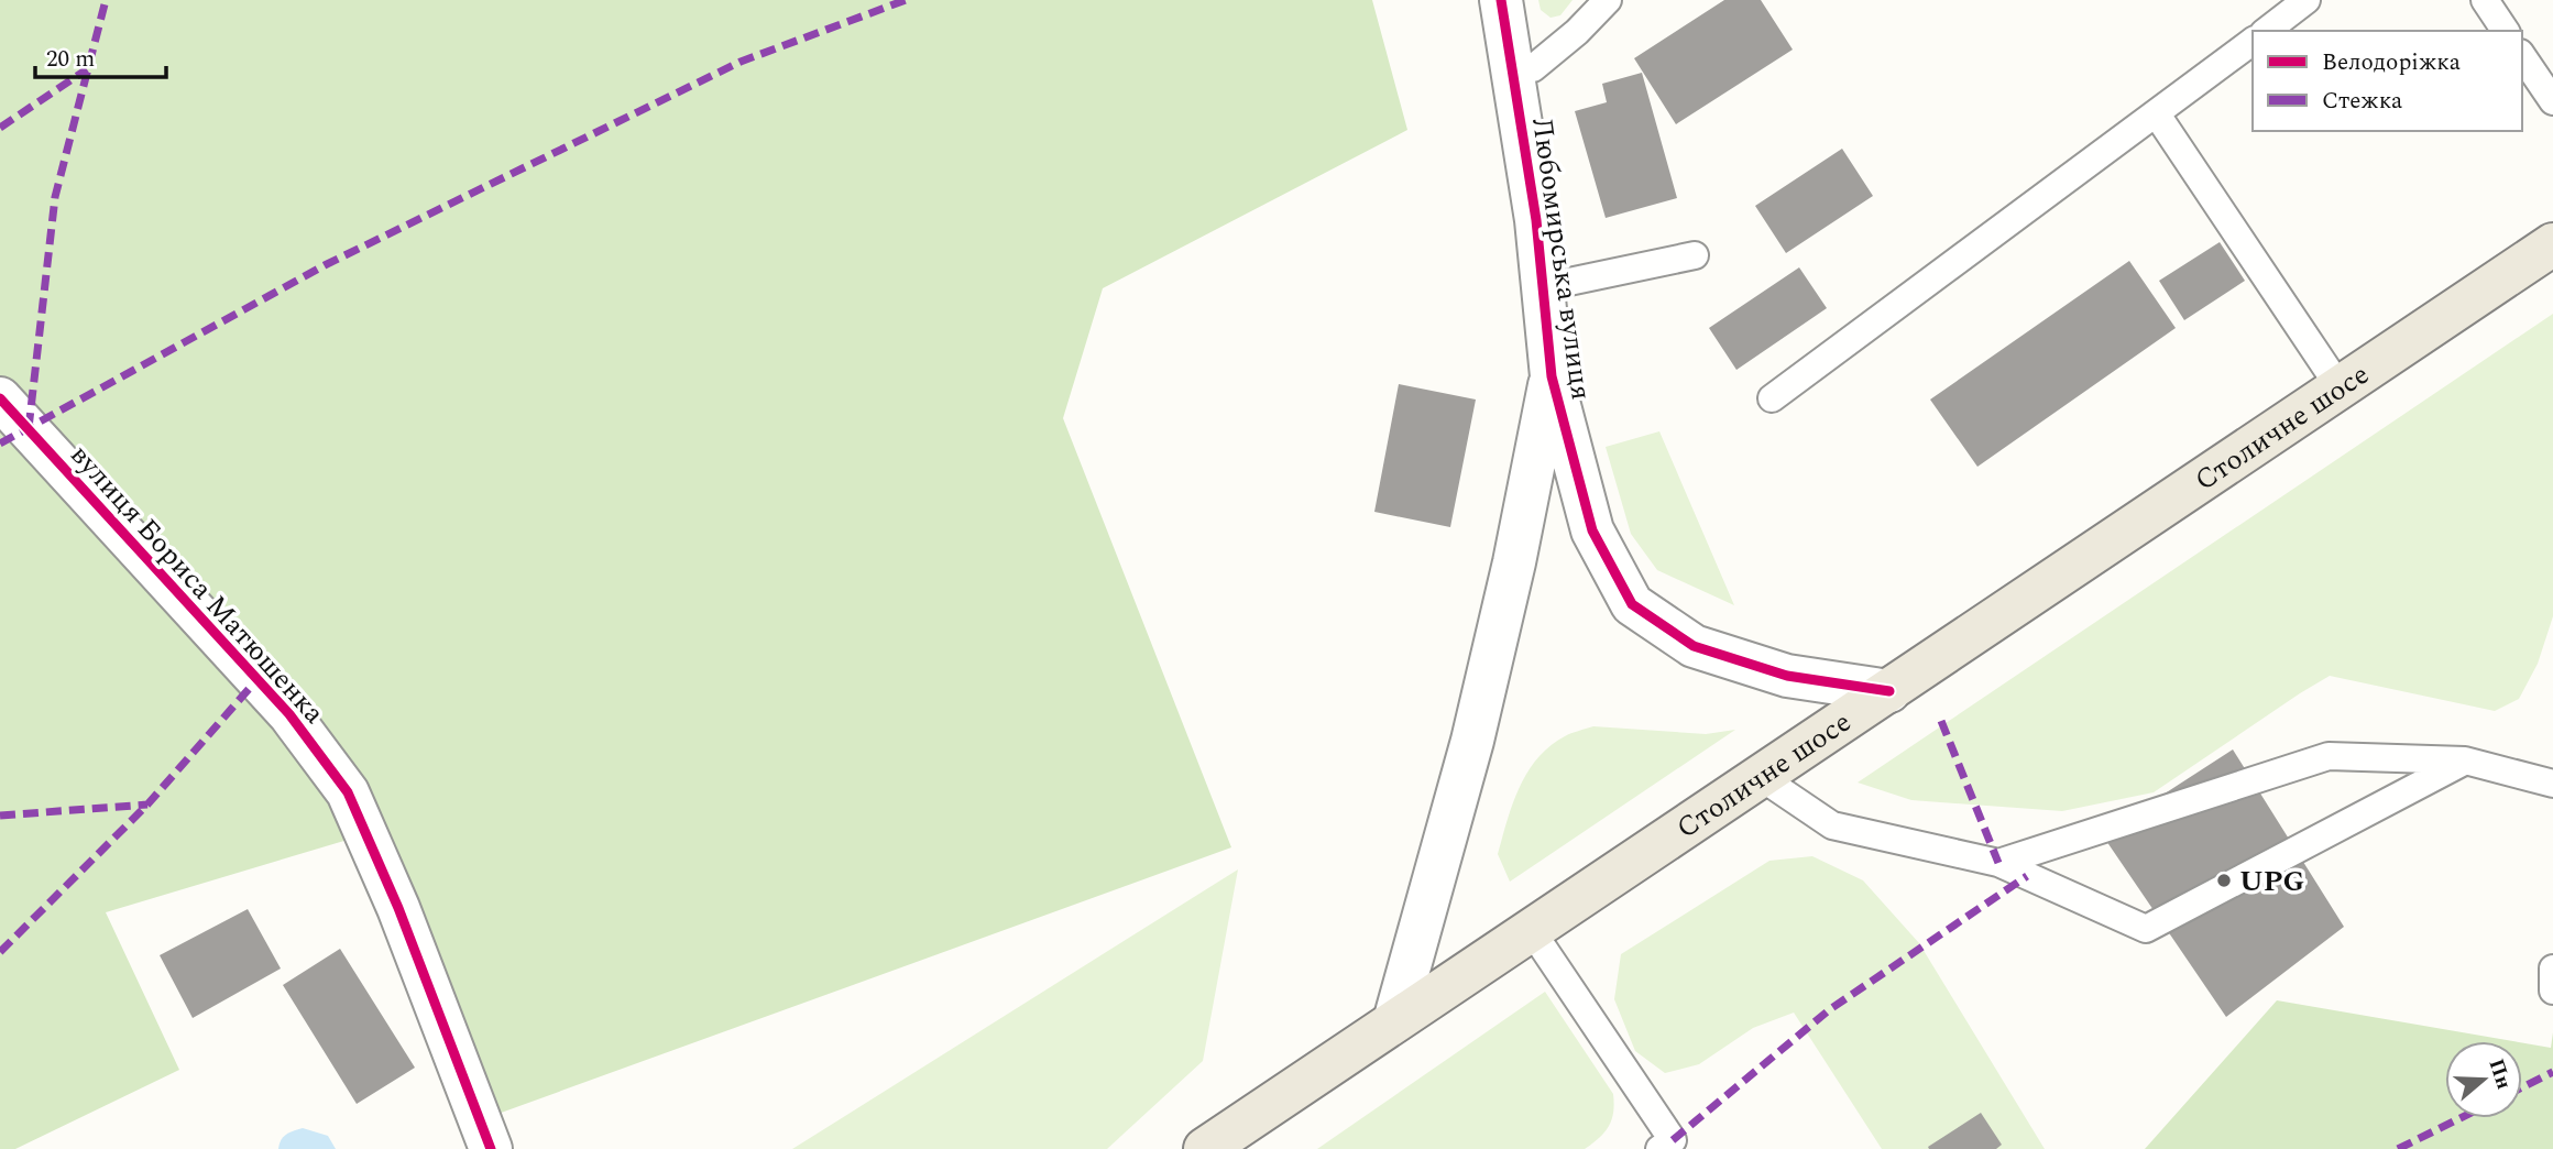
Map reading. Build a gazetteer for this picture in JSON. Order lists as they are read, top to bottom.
{
  "streets": {
    "main road": ["Столичне шосе"],
    "street": ["Любомирська вулиця", "вулиця Бориса Матюшенка"]
  },
  "crossings": [
    ["Любомирська вулиця", "Столичне шосе"]
  ],
  "places": ["UPG"],
  "legend": ["Велодоріжка", "Стежка"],
  "scale_bar": "20 m",
  "north": "right"
}
